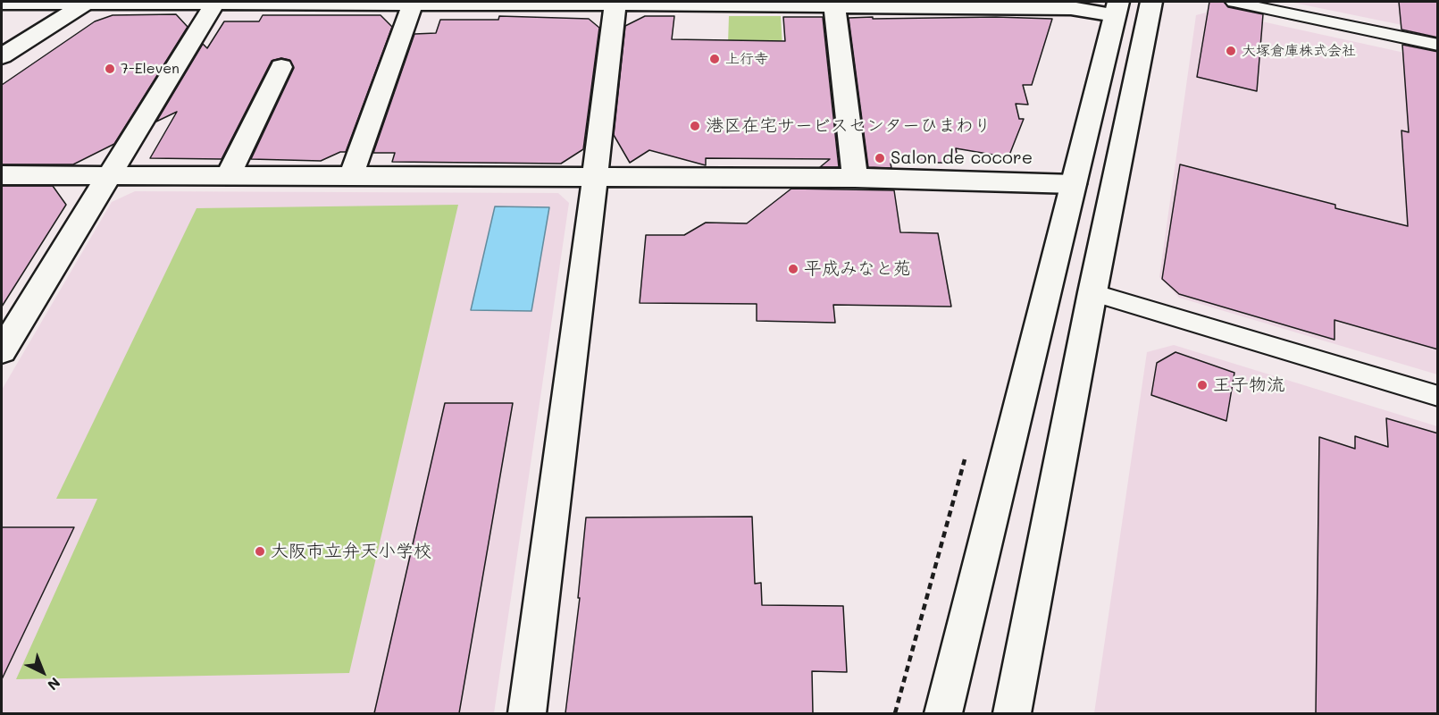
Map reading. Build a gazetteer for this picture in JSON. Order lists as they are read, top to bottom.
{
  "places": [
    "大塚倉庫株式会社",
    "上行寺",
    "7-Eleven",
    "港区在宅サービスセンターひまわり",
    "Salon de cocore",
    "平成みなと苑",
    "王子物流",
    "大阪市立弁天小学校"
  ],
  "north": "bottom right"
}
